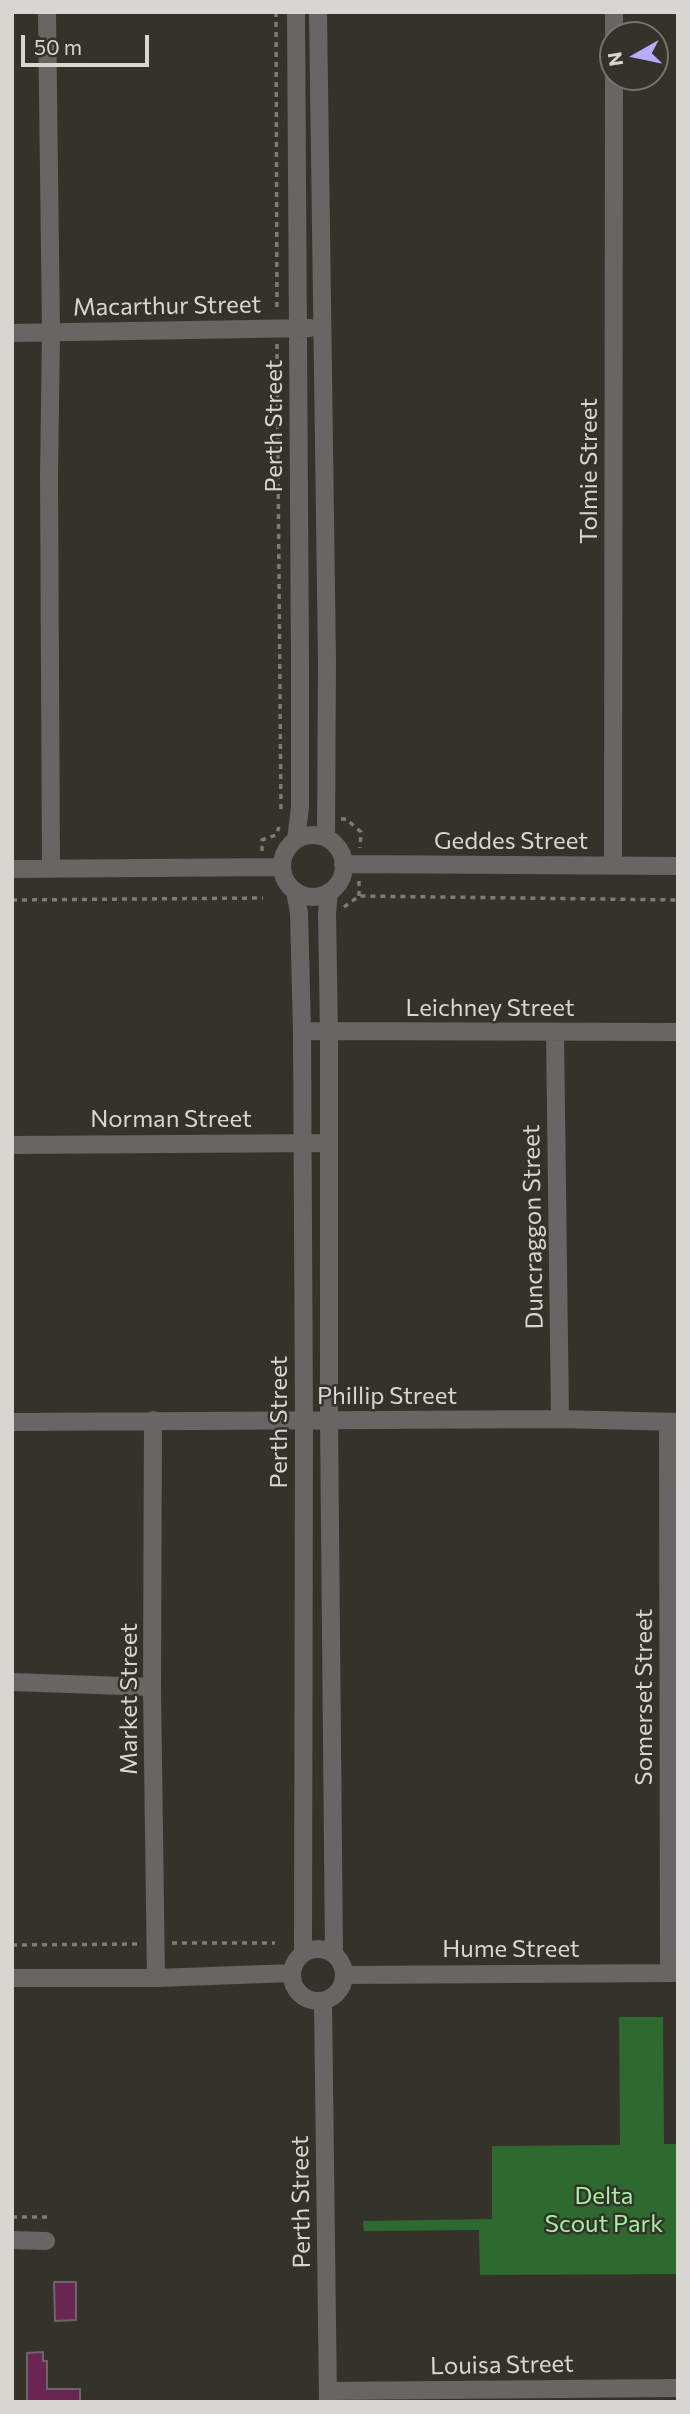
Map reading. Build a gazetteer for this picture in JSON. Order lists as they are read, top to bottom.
{
  "streets": {
    "street": [
      "Macarthur Street",
      "Perth Street",
      "Tolmie Street",
      "Geddes Street",
      "Leichney Street",
      "Norman Street",
      "Duncraggon Street",
      "Phillip Street",
      "Somerset Street",
      "Market Street",
      "Hume Street",
      "Louisa Street"
    ]
  },
  "crossings": [
    ["Macarthur Street", "Perth Street"],
    ["Perth Street", "Geddes Street"],
    ["Perth Street", "Leichney Street"],
    ["Perth Street", "Norman Street"],
    ["Perth Street", "Phillip Street"],
    ["Perth Street", "Hume Street"],
    ["Perth Street", "Louisa Street"],
    ["Tolmie Street", "Geddes Street"],
    ["Leichney Street", "Duncraggon Street"],
    ["Duncraggon Street", "Phillip Street"],
    ["Phillip Street", "Somerset Street"],
    ["Phillip Street", "Market Street"],
    ["Somerset Street", "Hume Street"]
  ],
  "parks": ["Delta Scout Park"],
  "scale_bar": "50 m",
  "north": "left"
}
